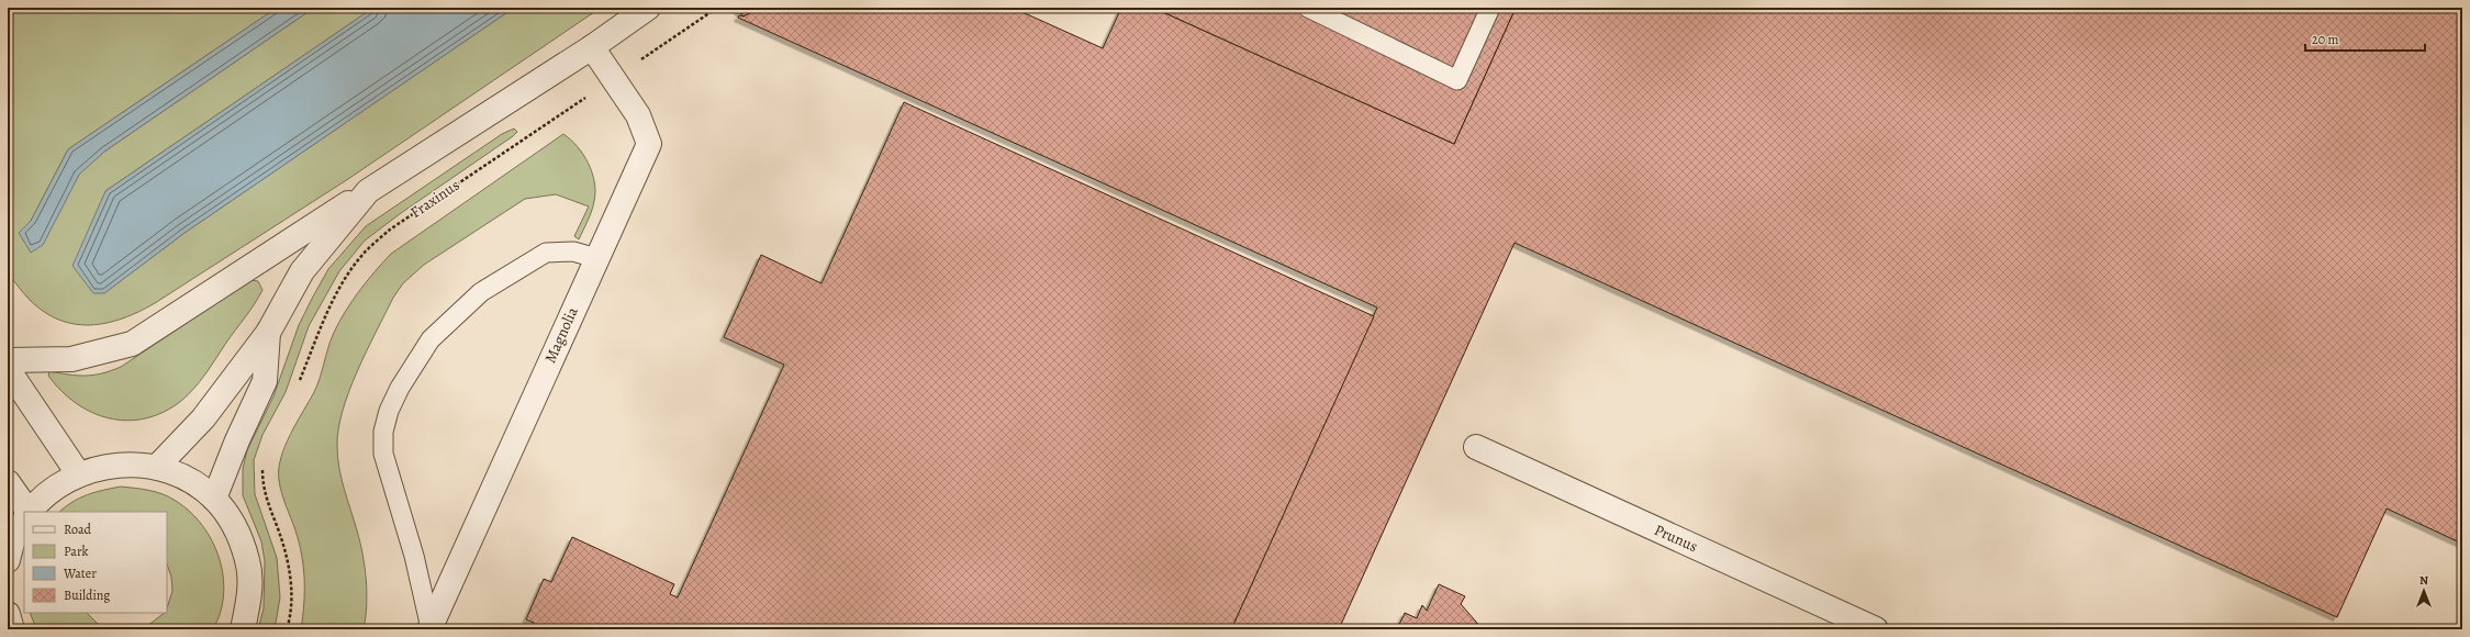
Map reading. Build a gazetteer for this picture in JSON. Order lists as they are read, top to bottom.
{
  "streets": {
    "street": ["Magnolia", "Prunus"],
    "path": ["Fraxinus"]
  },
  "crossings": [
    ["Fraxinus", "Magnolia"]
  ],
  "legend": [
    "Road",
    "Park",
    "Water",
    "Building"
  ],
  "scale_bar": "20 m",
  "north": "top"
}
